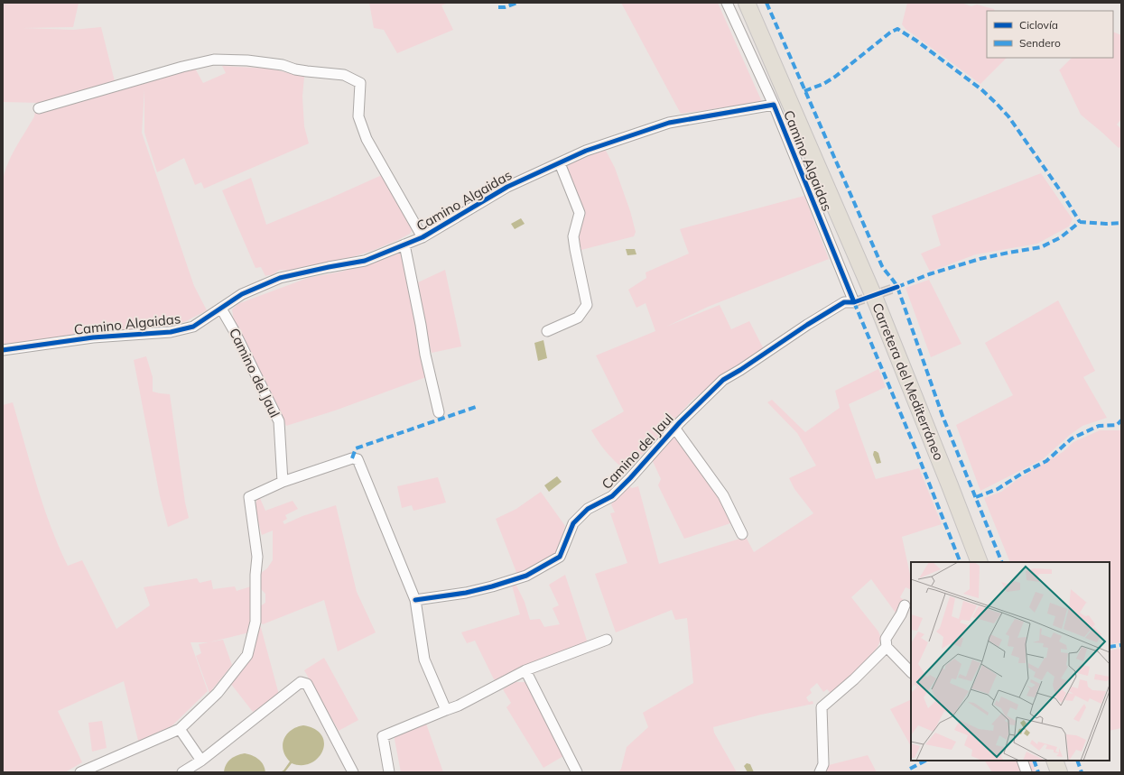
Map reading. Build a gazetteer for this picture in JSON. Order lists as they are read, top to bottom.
{
  "streets": {
    "highway": ["Carretera del Mediterráneo"],
    "street": ["Camino Algaidas", "Camino del Jaul"]
  },
  "crossings": [
    ["Camino Algaidas", "Camino del Jaul"]
  ],
  "legend": ["Ciclovía", "Sendero"]
}
